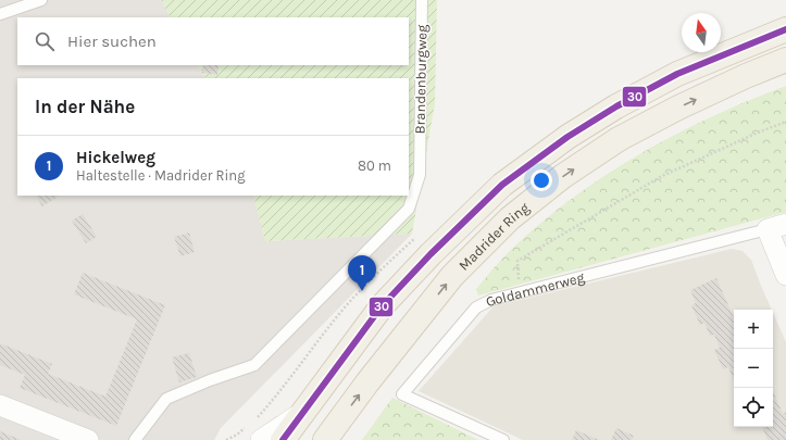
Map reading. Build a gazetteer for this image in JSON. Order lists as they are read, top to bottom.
{
  "streets": {
    "main road": ["Madrider Ring"],
    "lane": ["Brandenburgweg", "Goldammerweg"]
  },
  "lines": ["transit line 30"],
  "north": "top",
  "page": {
    "search": "Hier suchen",
    "heading": "In der Nähe",
    "list": [
      {
        "mark": "1",
        "name": "Hickelweg",
        "note": "Haltestelle · Madrider Ring",
        "value": "80 m"
      }
    ],
    "pins": "1",
    "map_buttons": ["+", "−"]
  }
}
